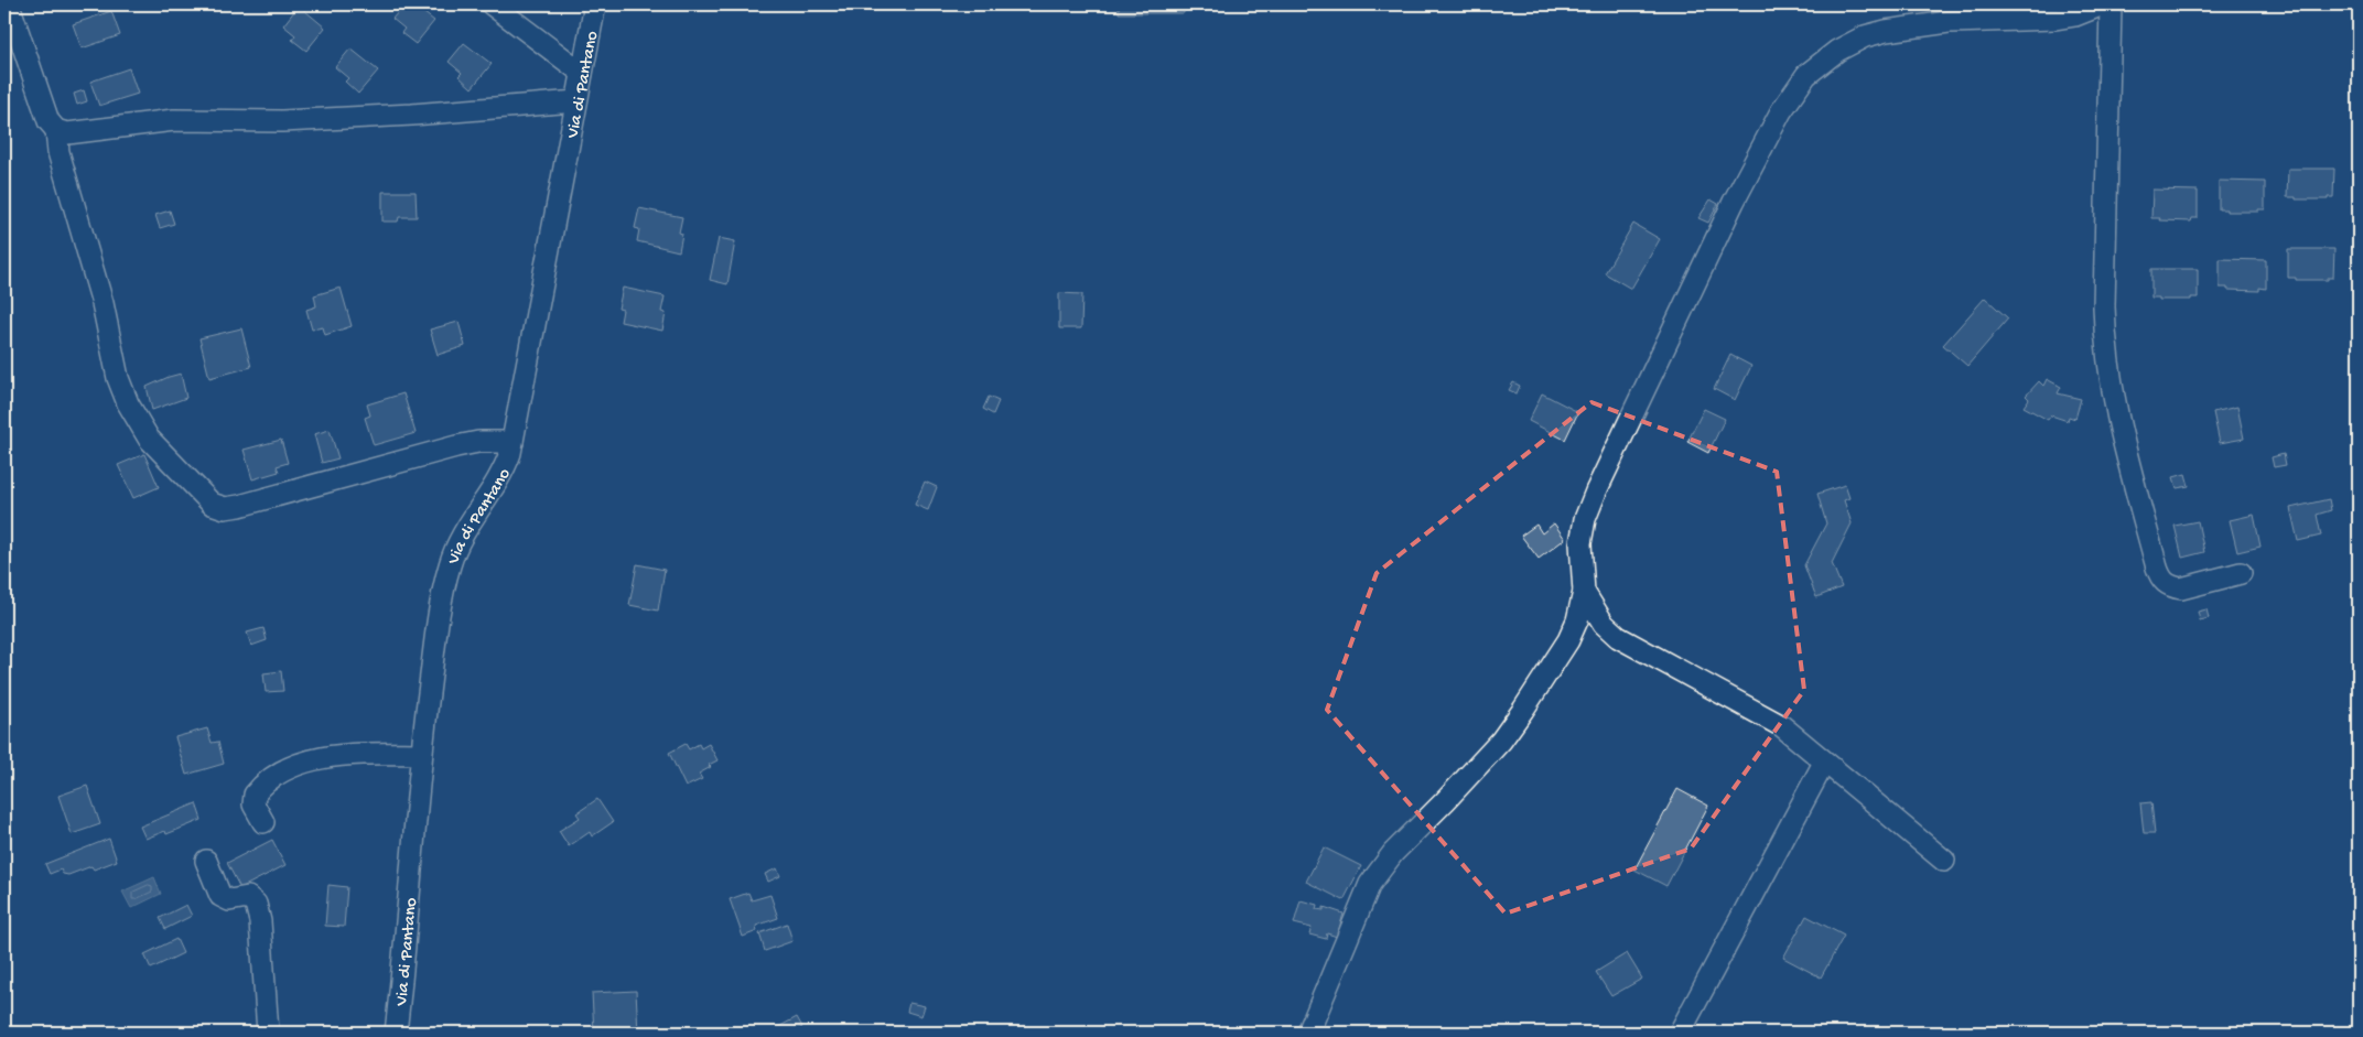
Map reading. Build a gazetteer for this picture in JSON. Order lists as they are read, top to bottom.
{
  "streets": {
    "street": ["Via di Pantano"]
  }
}
